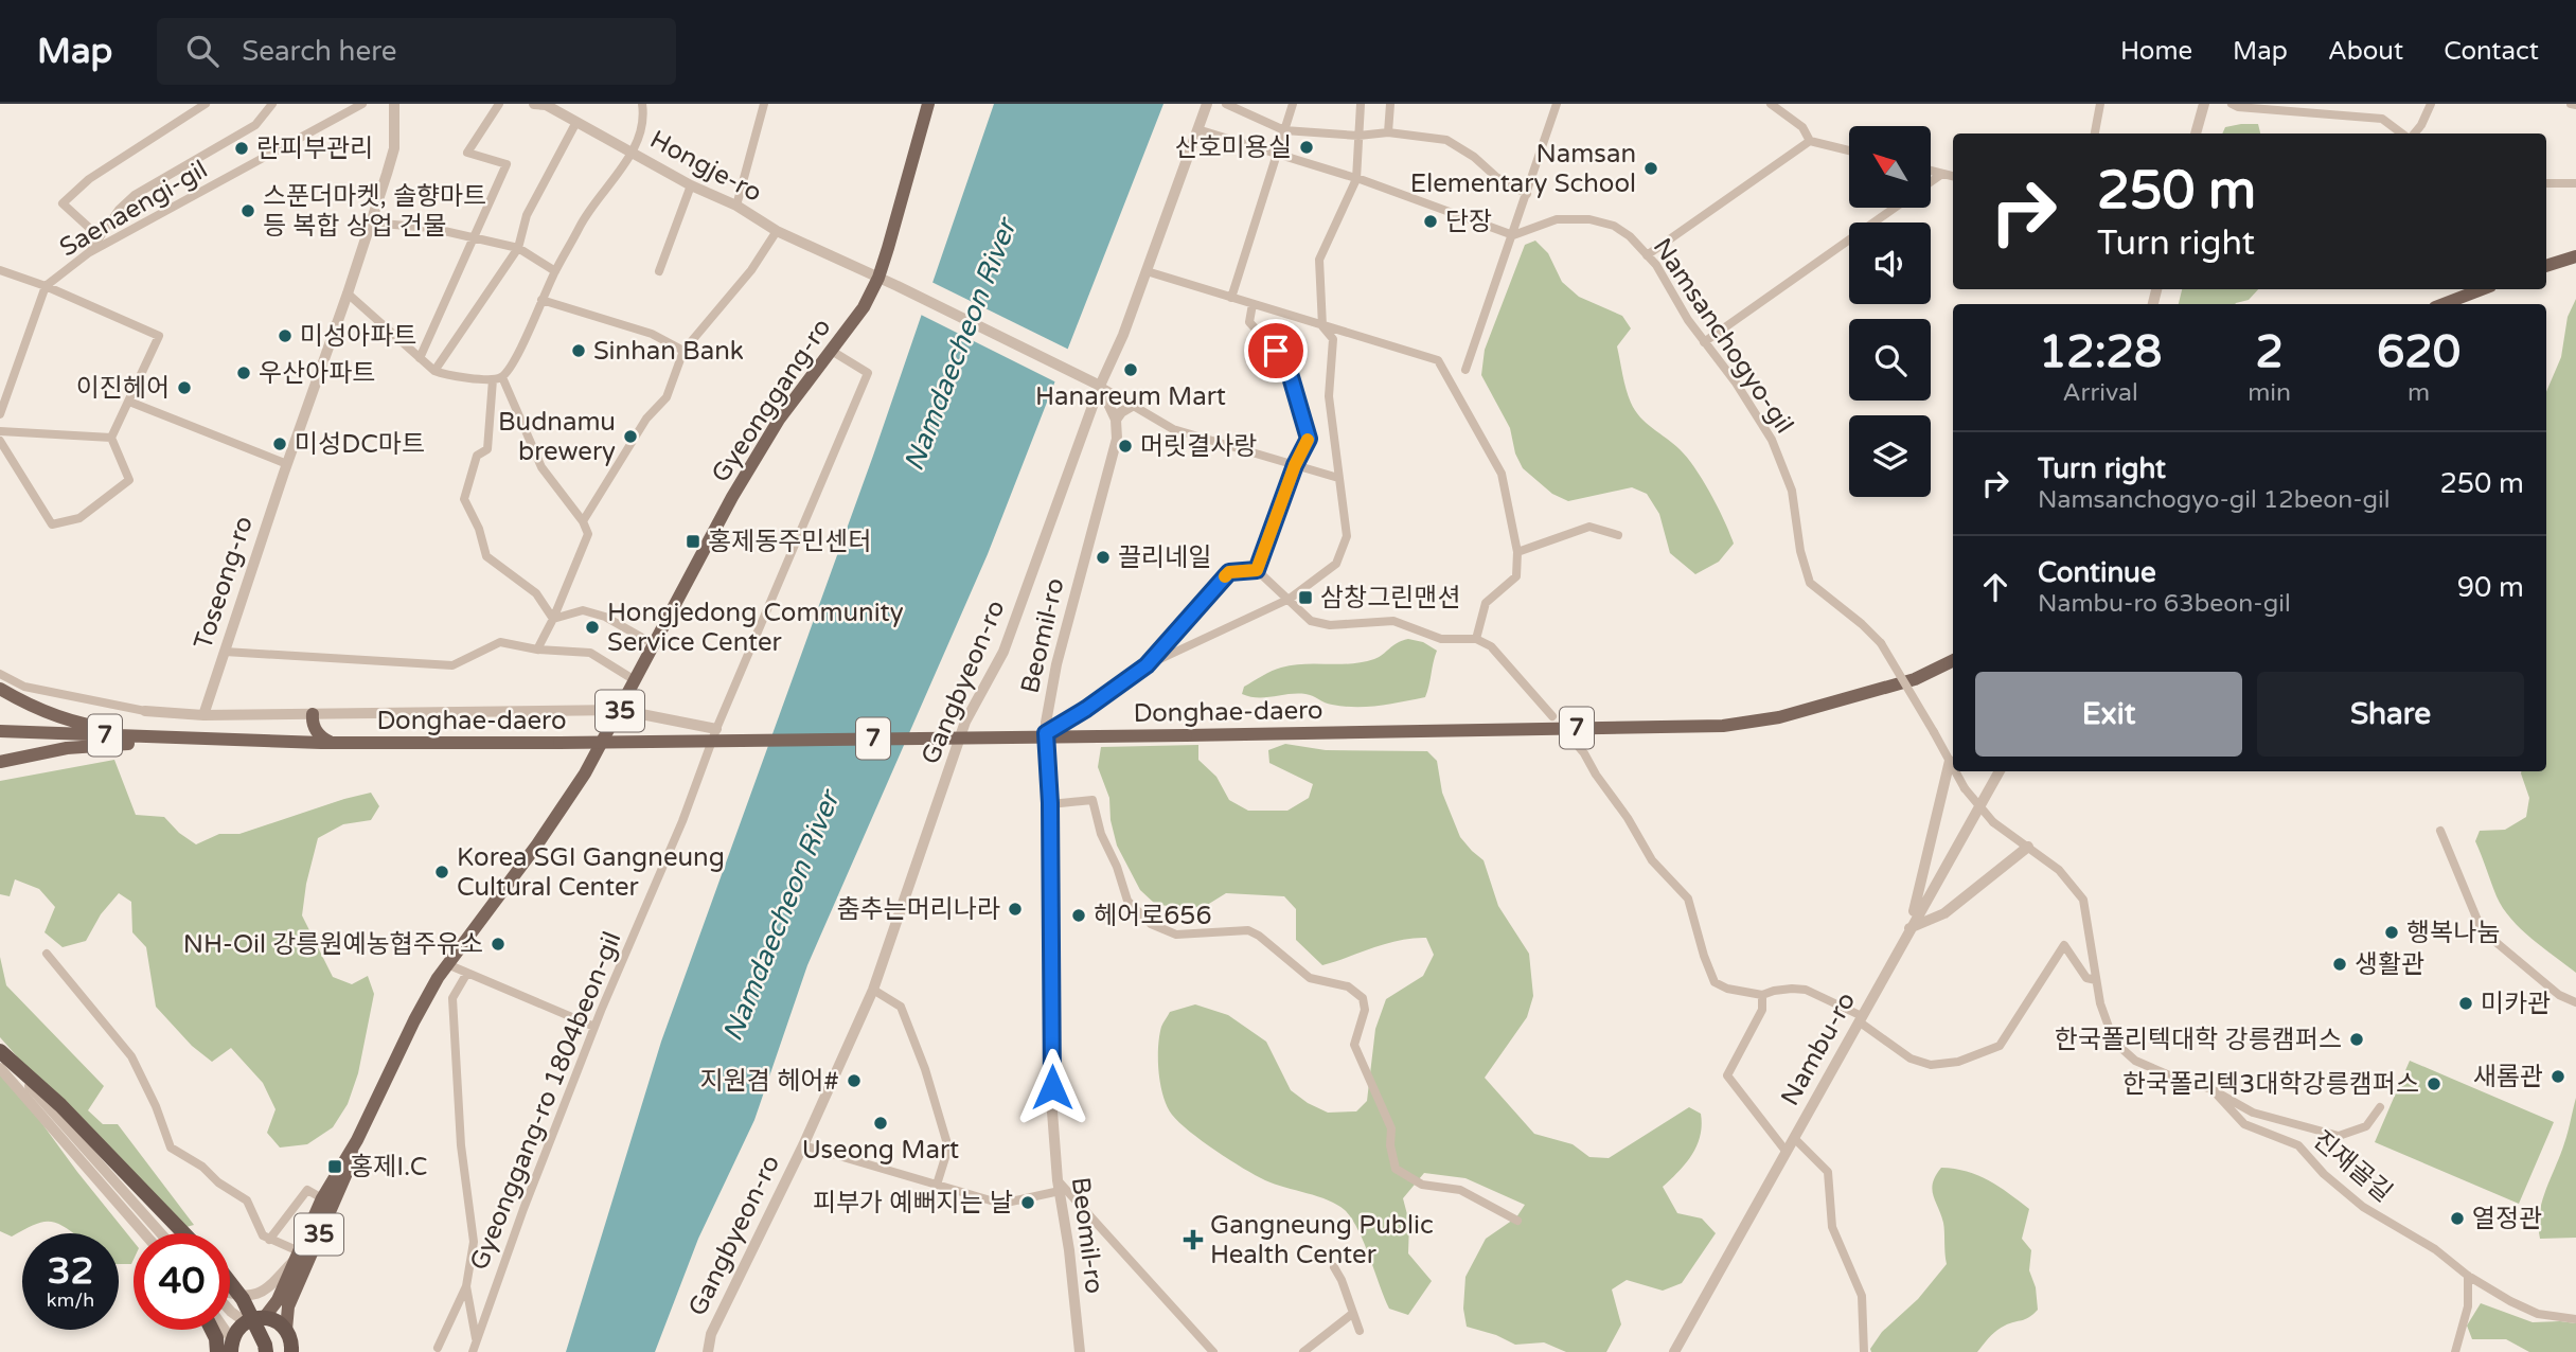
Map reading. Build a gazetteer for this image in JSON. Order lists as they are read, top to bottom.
{
  "streets": {
    "main road": [
      "Gyeonggang-ro",
      "35",
      "Donghae-daero",
      "7"
    ],
    "street": [
      "Hongje-ro",
      "Saenaengi-gil",
      "Namsanchogyo-gil",
      "Toseong-ro",
      "Beomil-ro",
      "Gangbyeon-ro",
      "Nambu-ro",
      "Gyeonggang-ro 1804beon-gil",
      "진재골길"
    ]
  },
  "crossings": [
    ["Hongje-ro", "Gyeonggang-ro"],
    ["Hongje-ro", "Gangbyeon-ro"],
    ["Namsanchogyo-gil", "진재골길"],
    ["Gyeonggang-ro", "Gyeonggang-ro 1804beon-gil"]
  ],
  "water": ["Namdaecheon River"],
  "places": {
    "other": [
      "산호미용실",
      "란피부관리",
      "Namsan Elementary School",
      "스푼더마켓, 솔향마트 등 복합 상업 건물",
      "단장",
      "미성아파트",
      "Sinhan Bank",
      "Hanareum Mart",
      "우산아파트",
      "이진헤어",
      "Budnamu brewery",
      "미성DC마트",
      "머릿결사랑",
      "끌리네일",
      "Hongjedong Community Service Center",
      "Korea SGI Gangneung Cultural Center",
      "춤추는머리나라",
      "헤어로656",
      "행복나눔",
      "NH-Oil 강릉원예농협주유소",
      "생활관",
      "미카관",
      "한국폴리텍대학 강릉캠퍼스",
      "새롬관",
      "지원겸 헤어#",
      "한국폴리텍3대학강릉캠퍼스",
      "Useong Mart",
      "피부가 예뻐지는 날",
      "열정관"
    ],
    "transit": ["홍제동주민센터", "삼창그린맨션", "홍제I.C"],
    "health": ["Gangneung Public Health Center"]
  },
  "north": "top left",
  "page": {
    "header": "Map",
    "search": "Search here",
    "nav": [
      "Home",
      "Map",
      "About",
      "Contact"
    ],
    "turn": ["250 m", "Turn right"],
    "eta": [
      "12:28",
      "Arrival",
      "2",
      "min",
      "620",
      "m"
    ],
    "list": [
      {
        "name": "Turn right",
        "note": "Namsanchogyo-gil 12beon-gil",
        "value": "250 m"
      },
      {
        "name": "Continue",
        "note": "Nambu-ro 63beon-gil",
        "value": "90 m"
      }
    ],
    "buttons": ["Exit", "Share"],
    "speed": "32 km/h",
    "limit": "40"
  }
}
